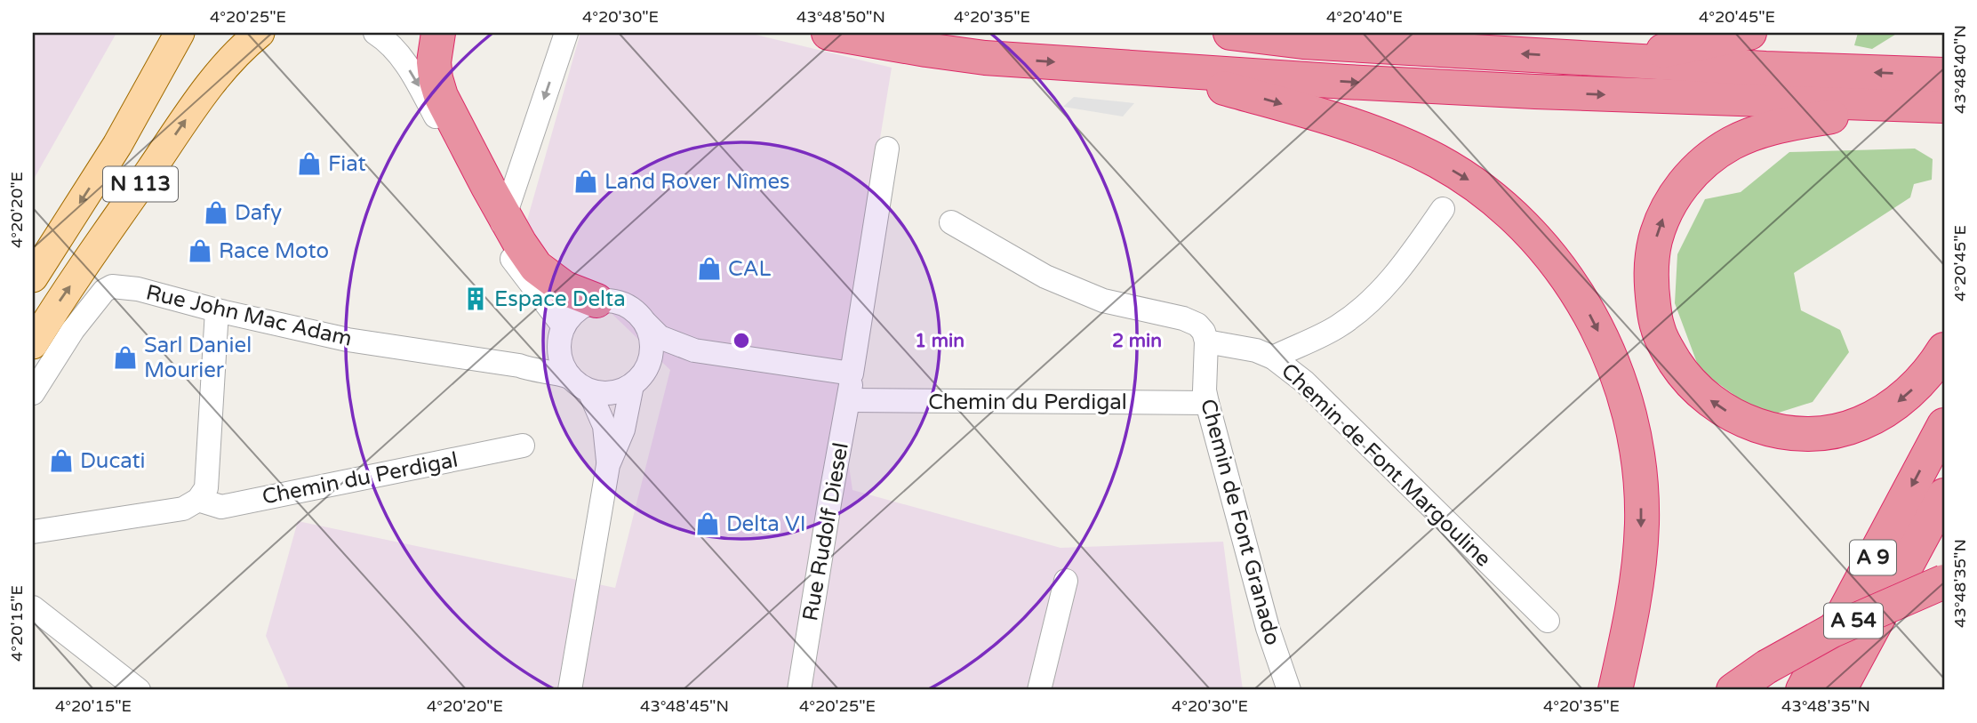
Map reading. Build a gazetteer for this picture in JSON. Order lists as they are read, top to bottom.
{
  "streets": {
    "highway": ["A 9", "A 54"],
    "main road": ["N 113"],
    "street": [
      "Rue John Mac Adam",
      "Chemin du Perdigal",
      "Chemin de Font Margouline",
      "Chemin de Font Granado",
      "Rue Rudolf Diesel"
    ]
  },
  "crossings": [
    ["Chemin du Perdigal", "Chemin de Font Granado"],
    ["Chemin du Perdigal", "Rue Rudolf Diesel"],
    ["Chemin de Font Margouline", "Chemin de Font Granado"]
  ],
  "places": {
    "shop": [
      "Fiat",
      "Land Rover Nîmes",
      "Dafy",
      "Race Moto",
      "CAL",
      "Sarl Daniel Mourier",
      "Ducati",
      "Delta VI"
    ],
    "building": ["Espace Delta"]
  },
  "coordinates": [
    "4°20'25\"E",
    "4°20'30\"E",
    "43°48'50\"N",
    "4°20'35\"E",
    "4°20'40\"E",
    "4°20'45\"E",
    "43°48'40\"N",
    "4°20'20\"E",
    "43°48'35\"N",
    "4°20'15\"E",
    "43°48'45\"N"
  ],
  "rings": ["1 min", "2 min"]
}
